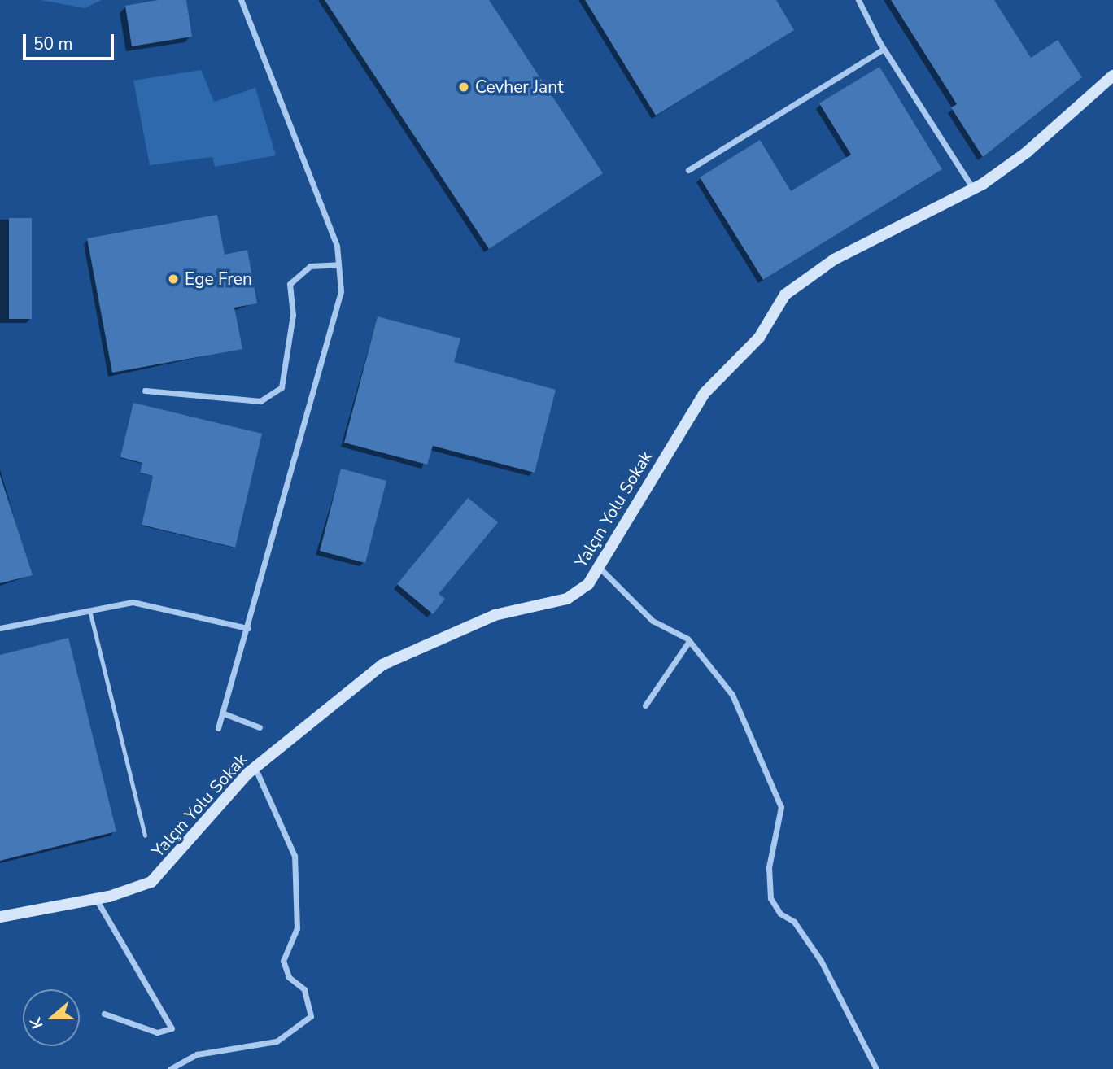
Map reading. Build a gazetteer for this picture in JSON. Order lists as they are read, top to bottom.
{
  "streets": {
    "street": ["Yalçın Yolu Sokak"]
  },
  "places": ["Cevher Jant", "Ege Fren"],
  "scale_bar": "50 m",
  "north": "left"
}
